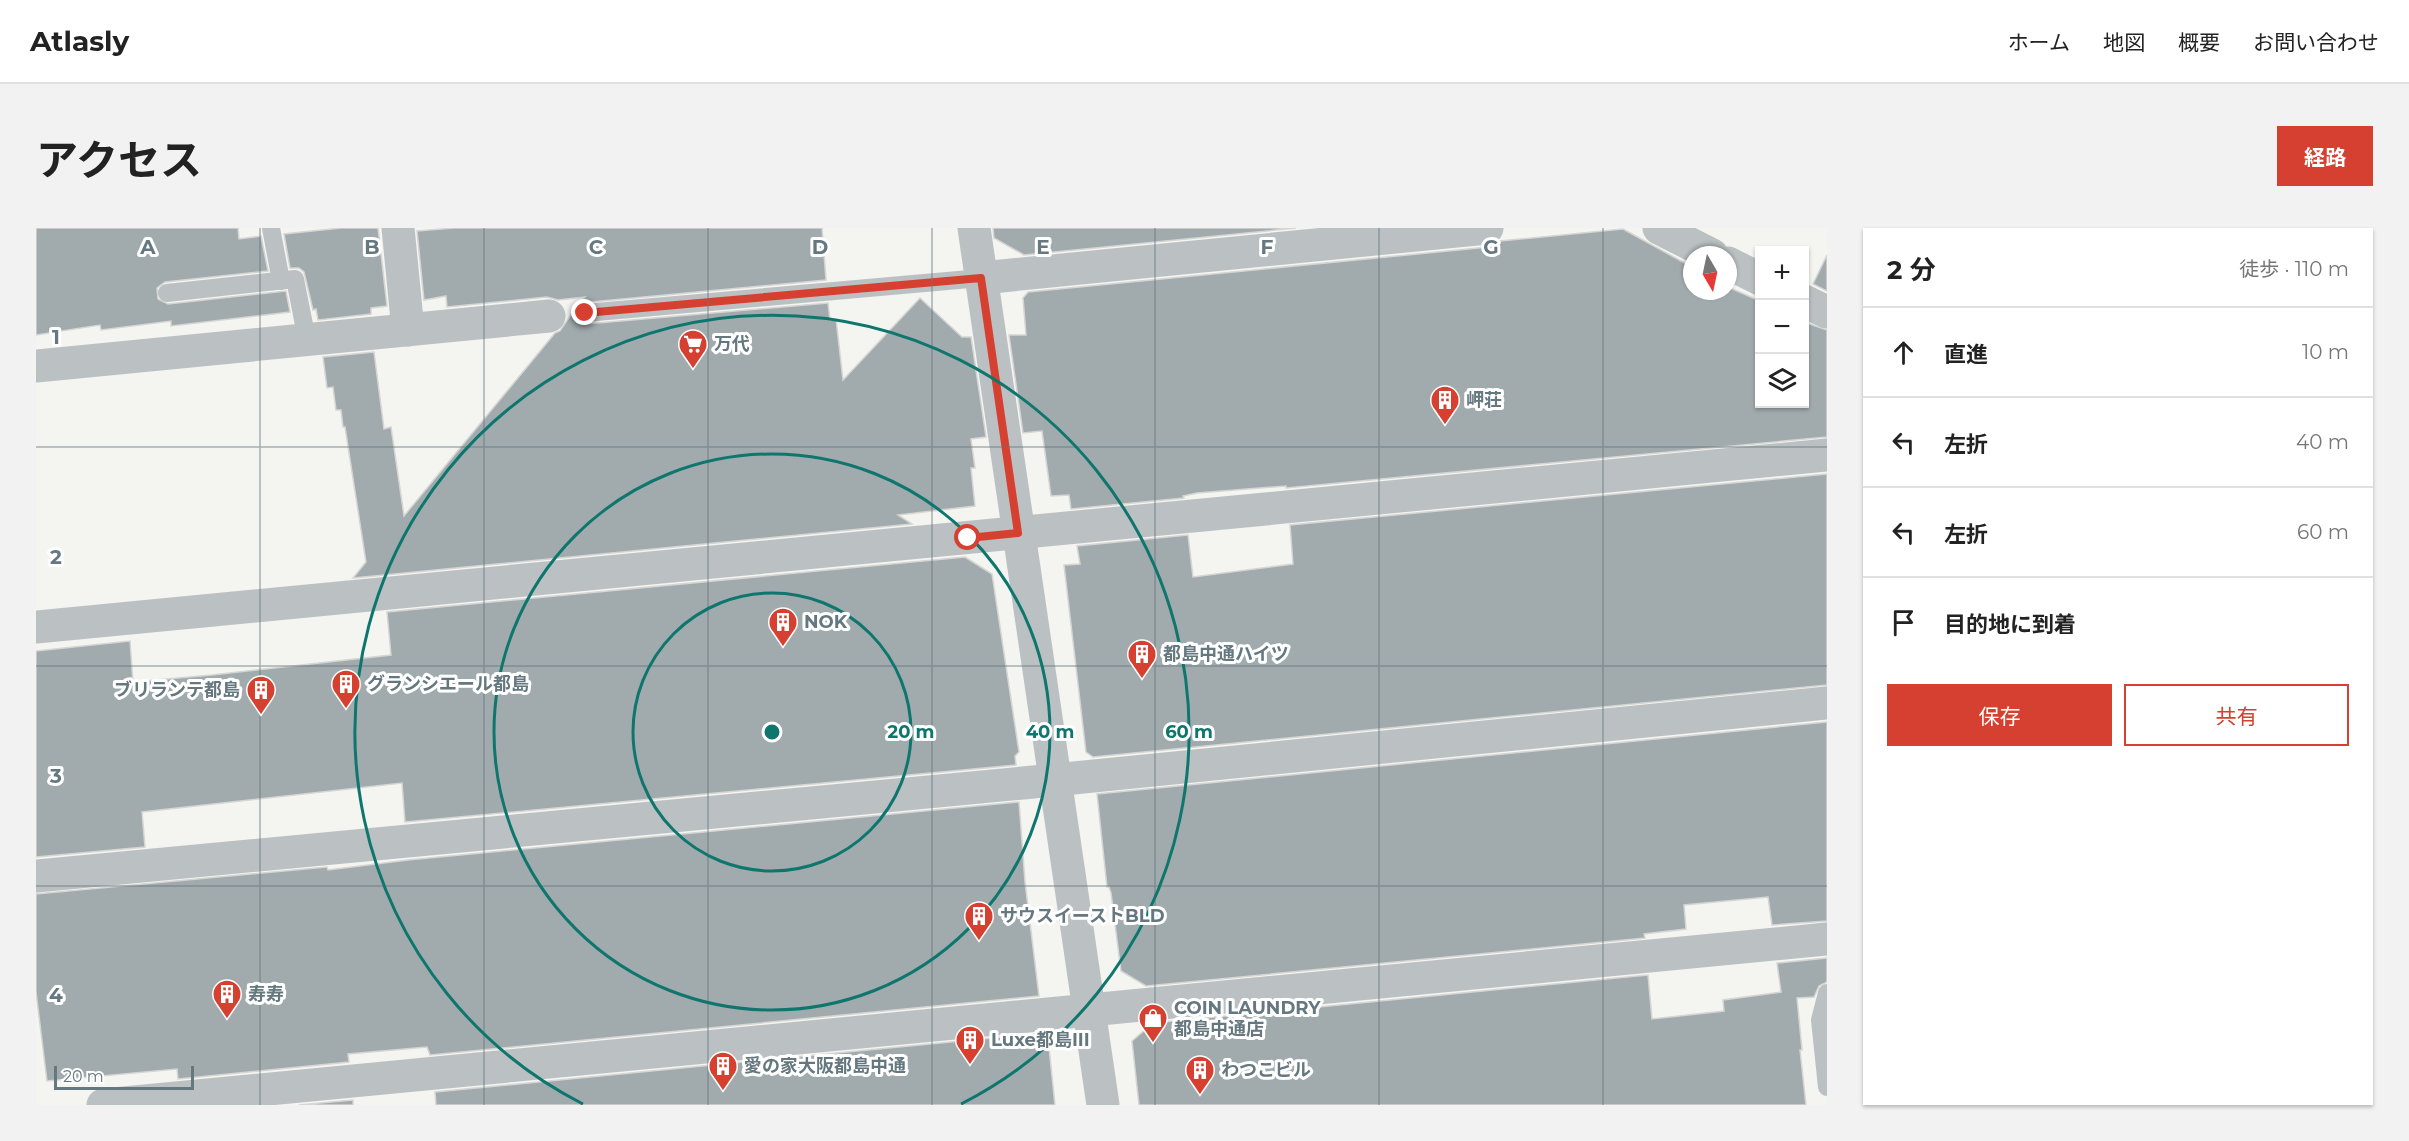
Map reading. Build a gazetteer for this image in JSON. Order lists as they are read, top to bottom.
{
  "places": {
    "supermarket": ["万代"],
    "building": [
      "岬荘",
      "NOK",
      "都島中通ハイツ",
      "グランシエール都島",
      "ブリランテ都島",
      "サウスイーストBLD",
      "寿寿",
      "Luxe都島III",
      "愛の家大阪都島中通",
      "わつこビル"
    ],
    "shop": ["COIN LAUNDRY 都島中通店"]
  },
  "scale_bar": "20 m",
  "north": "bottom",
  "page": {
    "header": "Atlasly",
    "nav": [
      "ホーム",
      "地図",
      "概要",
      "お問い合わせ"
    ],
    "title": "アクセス",
    "buttons": [
      "経路",
      ["保存", "共有"]
    ],
    "heading": ["2 分", "徒歩 · 110 m"],
    "map_buttons": ["+", "−"],
    "list": [
      ["直進", "10 m"],
      ["左折", "40 m"],
      ["左折", "60 m"],
      "目的地に到着"
    ],
    "scale": "20 m"
  },
  "grid": {
    "columns": [
      "A",
      "B",
      "C",
      "D",
      "E",
      "F",
      "G"
    ],
    "rows": [
      "1",
      "2",
      "3",
      "4"
    ]
  },
  "rings": ["20 m", "40 m", "60 m"]
}
